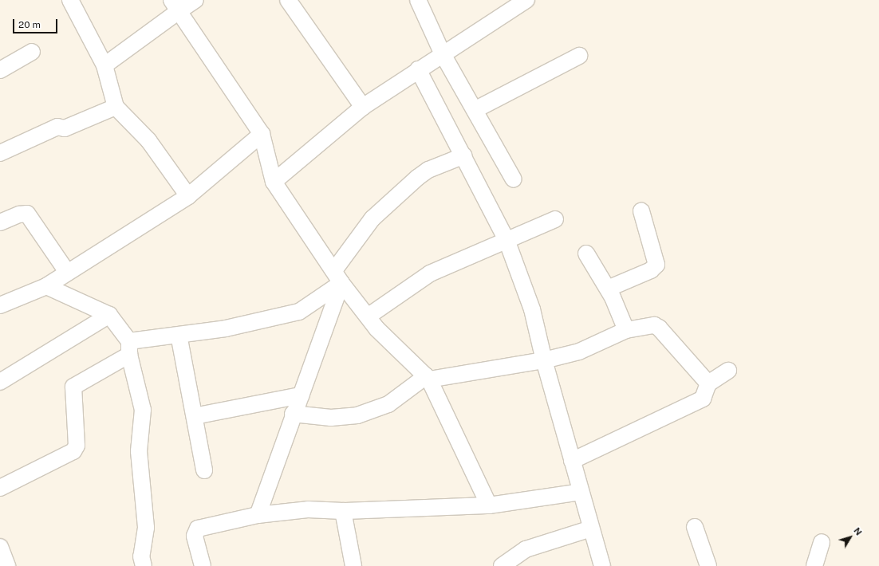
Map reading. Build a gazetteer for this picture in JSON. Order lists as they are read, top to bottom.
{
  "scale_bar": "20 m",
  "north": "top right"
}
